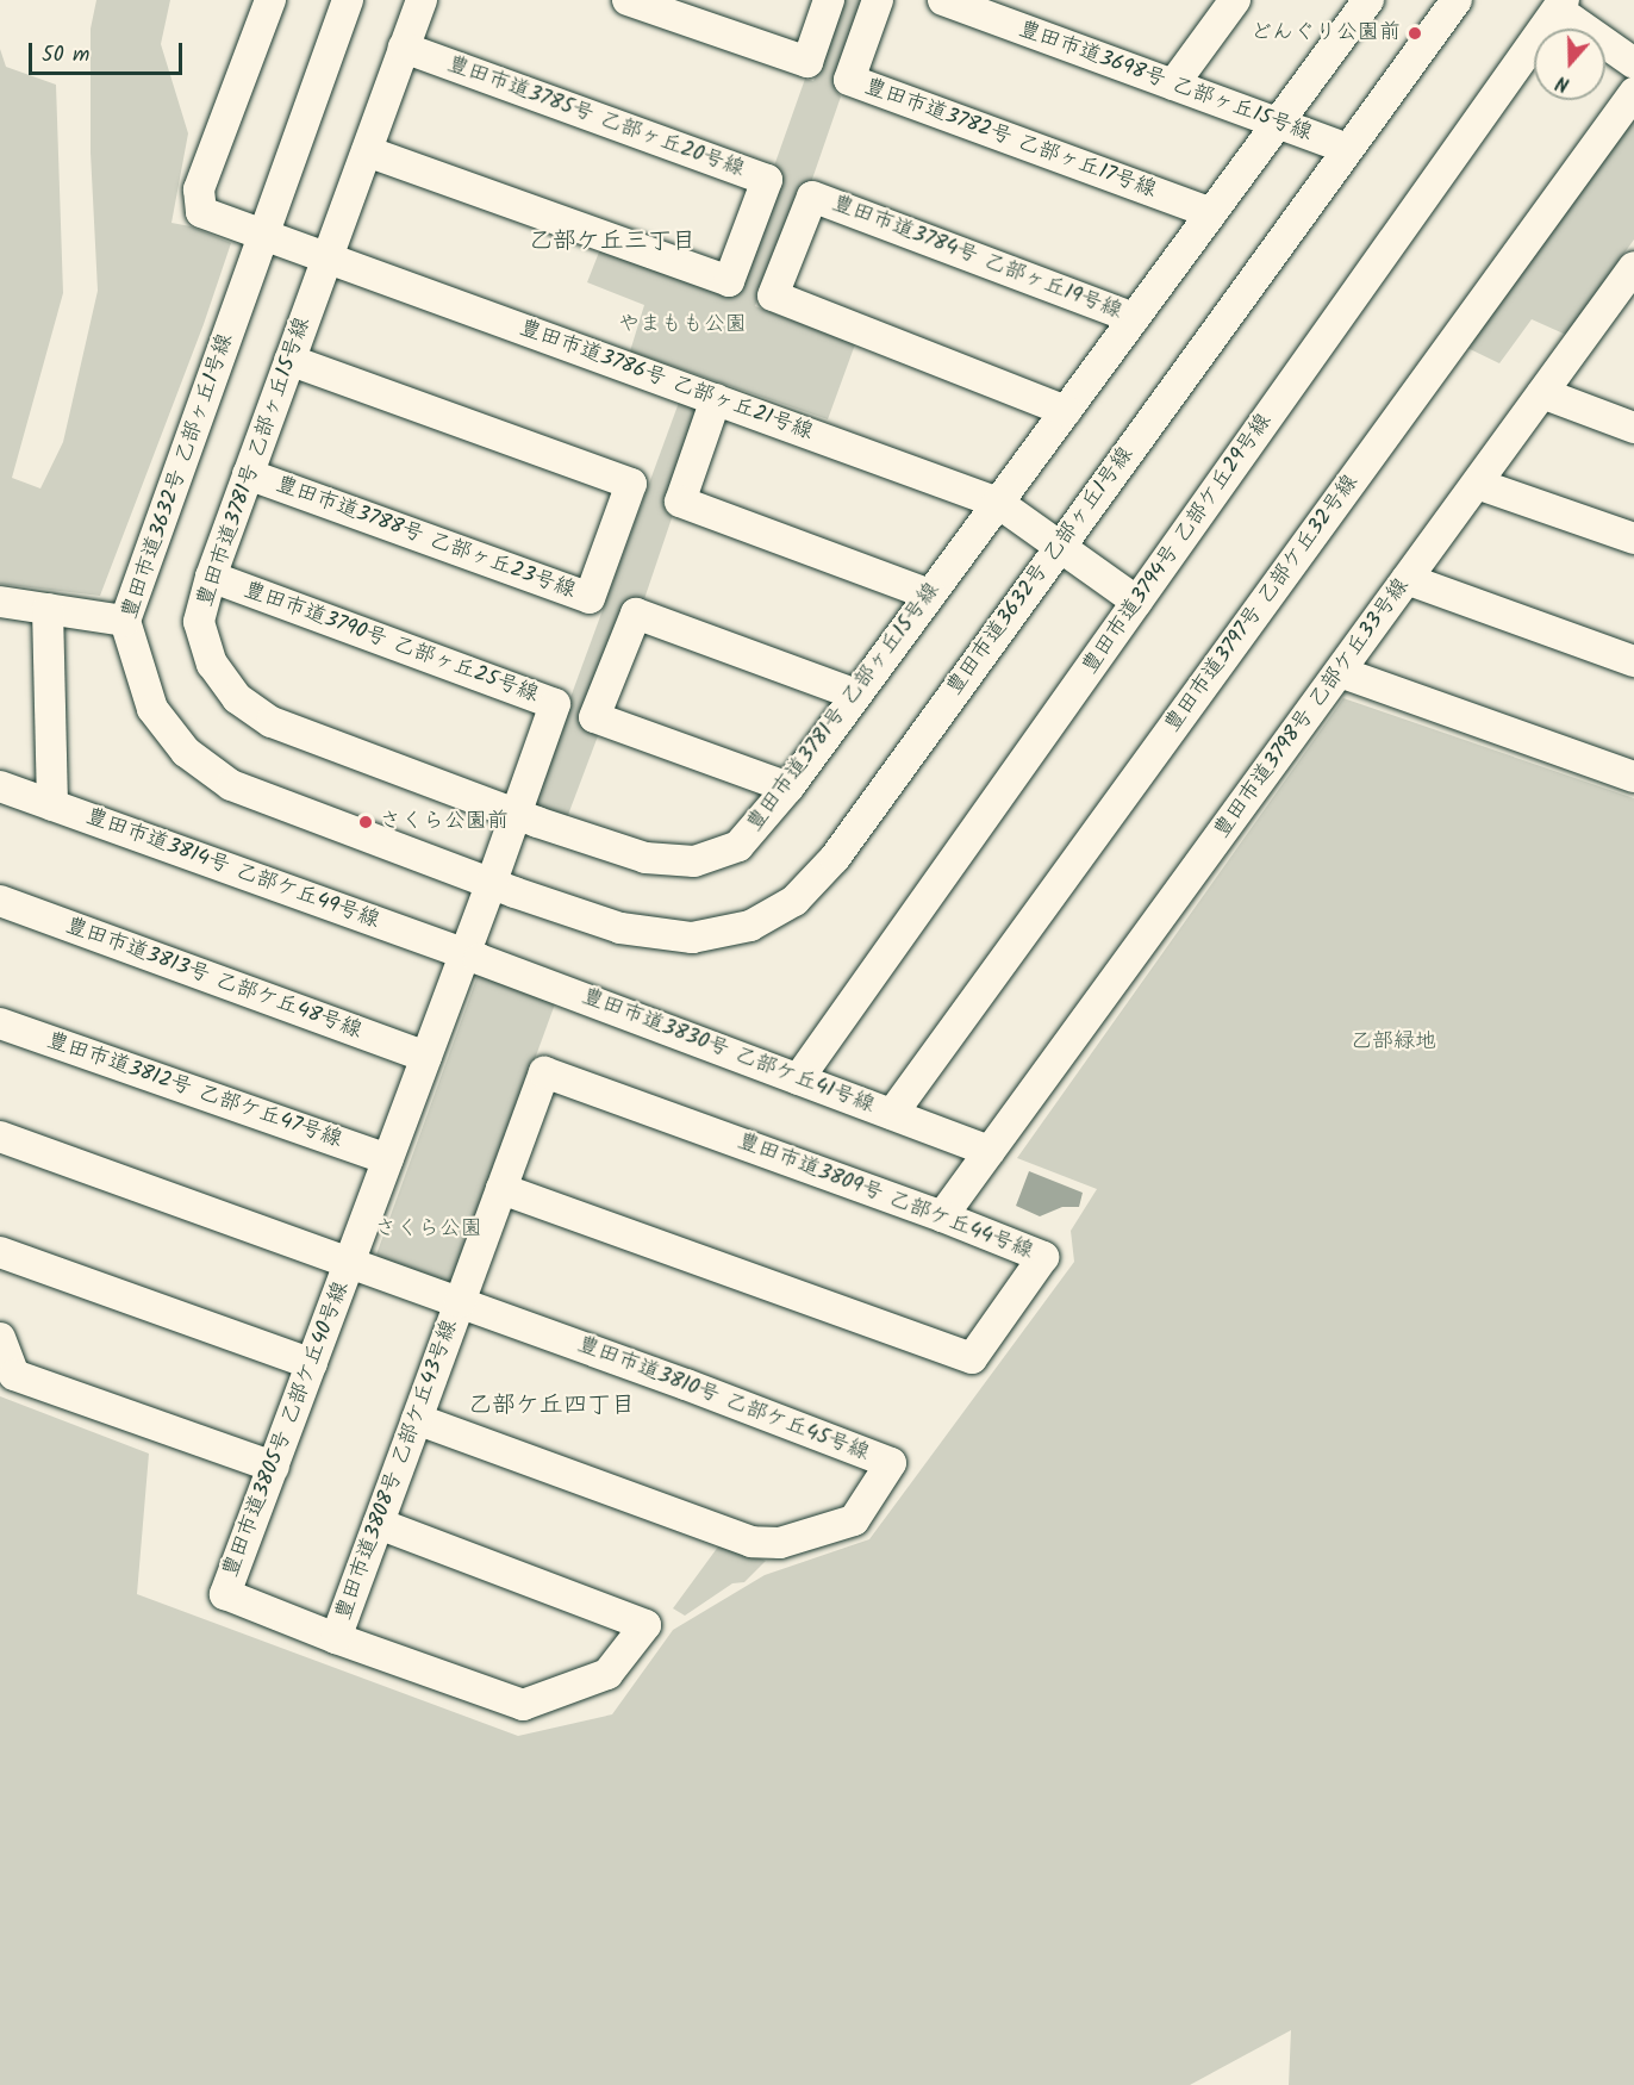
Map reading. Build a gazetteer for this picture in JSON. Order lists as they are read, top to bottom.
{
  "streets": {
    "street": [
      "豊田市道3698号 乙部ヶ丘15号線",
      "豊田市道3785号 乙部ヶ丘20号線",
      "豊田市道3782号 乙部ヶ丘17号線",
      "豊田市道3784号 乙部ヶ丘19号線",
      "豊田市道3786号 乙部ヶ丘21号線",
      "豊田市道3781号 乙部ヶ丘15号線",
      "豊田市道3632号 乙部ヶ丘1号線",
      "豊田市道3788号 乙部ヶ丘23号線",
      "豊田市道3794号 乙部ケ丘29号線",
      "豊田市道3797号 乙部ケ丘32号線",
      "豊田市道3790号 乙部ヶ丘25号線",
      "豊田市道3798号 乙部ケ丘33号線",
      "豊田市道3814号 乙部ケ丘49号線",
      "豊田市道3813号 乙部ケ丘48号線",
      "豊田市道3830号 乙部ケ丘41号線",
      "豊田市道3812号 乙部ケ丘47号線",
      "豊田市道3809号 乙部ケ丘44号線",
      "豊田市道3810号 乙部ケ丘45号線",
      "豊田市道3805号 乙部ケ丘40号線",
      "豊田市道3808号 乙部ケ丘43号線"
    ]
  },
  "crossings": [
    ["豊田市道3698号 乙部ヶ丘15号線", "豊田市道3781号 乙部ヶ丘15号線"],
    ["豊田市道3698号 乙部ヶ丘15号線", "豊田市道3632号 乙部ヶ丘1号線"],
    ["豊田市道3785号 乙部ヶ丘20号線", "豊田市道3781号 乙部ヶ丘15号線"],
    ["豊田市道3782号 乙部ヶ丘17号線", "豊田市道3781号 乙部ヶ丘15号線"],
    ["豊田市道3784号 乙部ヶ丘19号線", "豊田市道3781号 乙部ヶ丘15号線"],
    ["豊田市道3786号 乙部ヶ丘21号線", "豊田市道3781号 乙部ヶ丘15号線"],
    ["豊田市道3786号 乙部ヶ丘21号線", "豊田市道3632号 乙部ヶ丘1号線"],
    ["豊田市道3786号 乙部ヶ丘21号線", "豊田市道3794号 乙部ケ丘29号線"],
    ["豊田市道3781号 乙部ヶ丘15号線", "豊田市道3788号 乙部ヶ丘23号線"],
    ["豊田市道3781号 乙部ヶ丘15号線", "豊田市道3790号 乙部ヶ丘25号線"],
    ["豊田市道3632号 乙部ヶ丘1号線", "豊田市道3790号 乙部ヶ丘25号線"],
    ["豊田市道3632号 乙部ヶ丘1号線", "豊田市道3805号 乙部ケ丘40号線"],
    ["豊田市道3794号 乙部ケ丘29号線", "豊田市道3830号 乙部ケ丘41号線"],
    ["豊田市道3797号 乙部ケ丘32号線", "豊田市道3830号 乙部ケ丘41号線"],
    ["豊田市道3790号 乙部ヶ丘25号線", "豊田市道3805号 乙部ケ丘40号線"],
    ["豊田市道3798号 乙部ケ丘33号線", "豊田市道3830号 乙部ケ丘41号線"],
    ["豊田市道3798号 乙部ケ丘33号線", "豊田市道3809号 乙部ケ丘44号線"],
    ["豊田市道3814号 乙部ケ丘49号線", "豊田市道3830号 乙部ケ丘41号線"],
    ["豊田市道3814号 乙部ケ丘49号線", "豊田市道3805号 乙部ケ丘40号線"],
    ["豊田市道3813号 乙部ケ丘48号線", "豊田市道3805号 乙部ケ丘40号線"],
    ["豊田市道3830号 乙部ケ丘41号線", "豊田市道3805号 乙部ケ丘40号線"],
    ["豊田市道3812号 乙部ケ丘47号線", "豊田市道3805号 乙部ケ丘40号線"],
    ["豊田市道3809号 乙部ケ丘44号線", "豊田市道3808号 乙部ケ丘43号線"],
    ["豊田市道3810号 乙部ケ丘45号線", "豊田市道3808号 乙部ケ丘43号線"],
    ["豊田市道3805号 乙部ケ丘40号線", "豊田市道3808号 乙部ケ丘43号線"]
  ],
  "districts": ["乙部ケ丘三丁目", "乙部ケ丘四丁目"],
  "parks": ["やまもも公園", "乙部緑地", "さくら公園"],
  "places": ["どんぐり公園前", "さくら公園前"],
  "scale_bar": "50 m",
  "north": "bottom"
}
